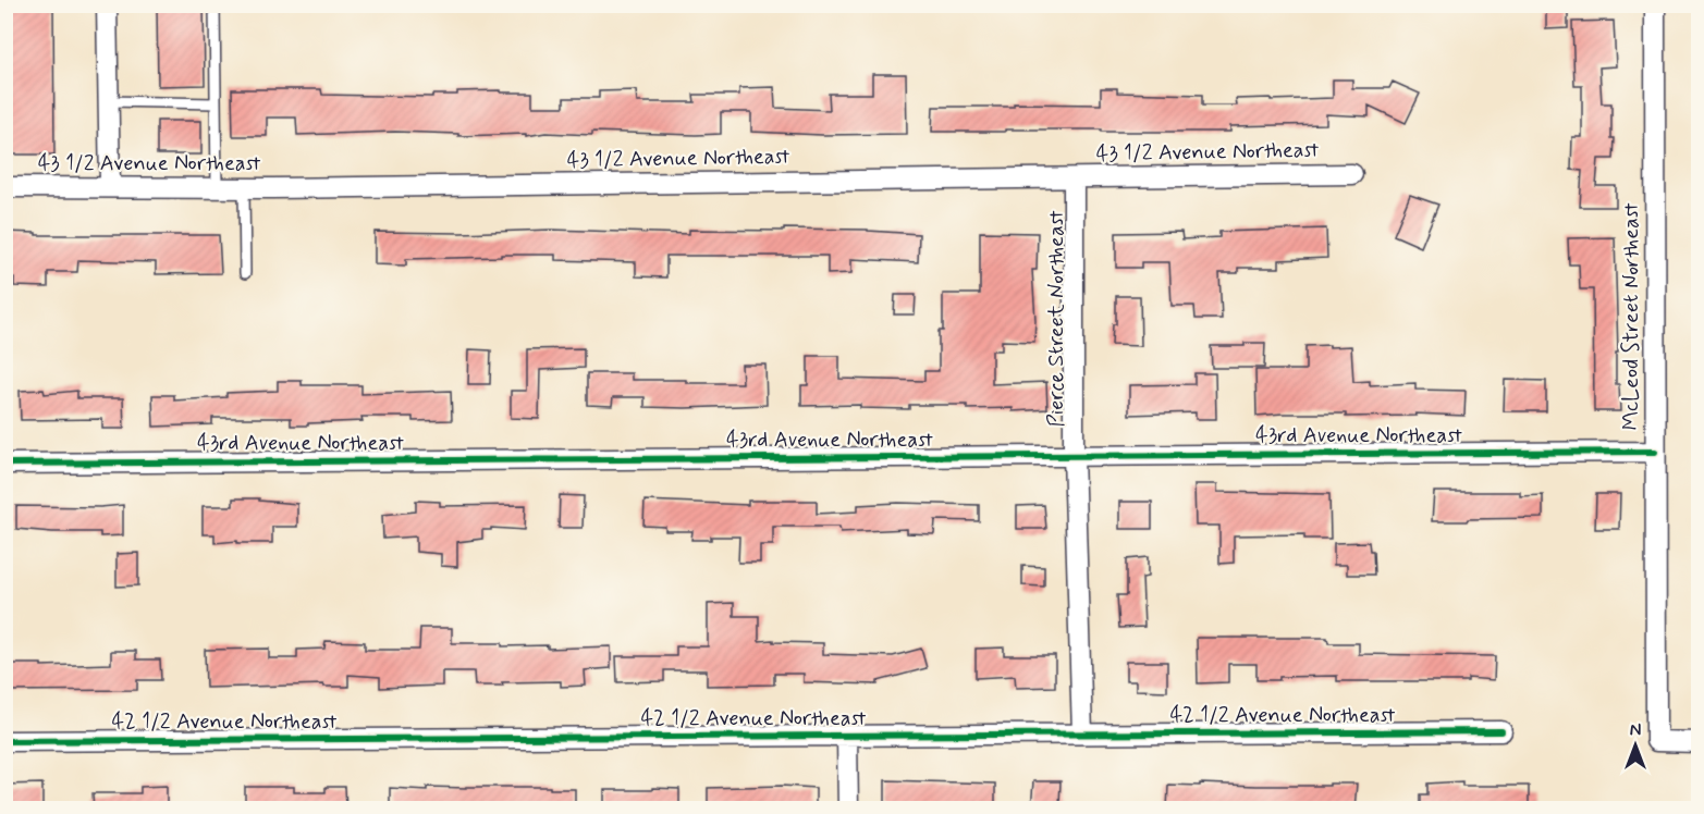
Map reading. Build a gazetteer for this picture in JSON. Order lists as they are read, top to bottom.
{
  "streets": {
    "street": [
      "43 1/2 Avenue Northeast",
      "McLeod Street Northeast",
      "Pierce Street Northeast",
      "43rd Avenue Northeast",
      "42 1/2 Avenue Northeast"
    ]
  },
  "crossings": [
    ["43 1/2 Avenue Northeast", "Pierce Street Northeast"],
    ["McLeod Street Northeast", "43rd Avenue Northeast"],
    ["Pierce Street Northeast", "43rd Avenue Northeast"],
    ["Pierce Street Northeast", "42 1/2 Avenue Northeast"]
  ],
  "north": "top"
}
